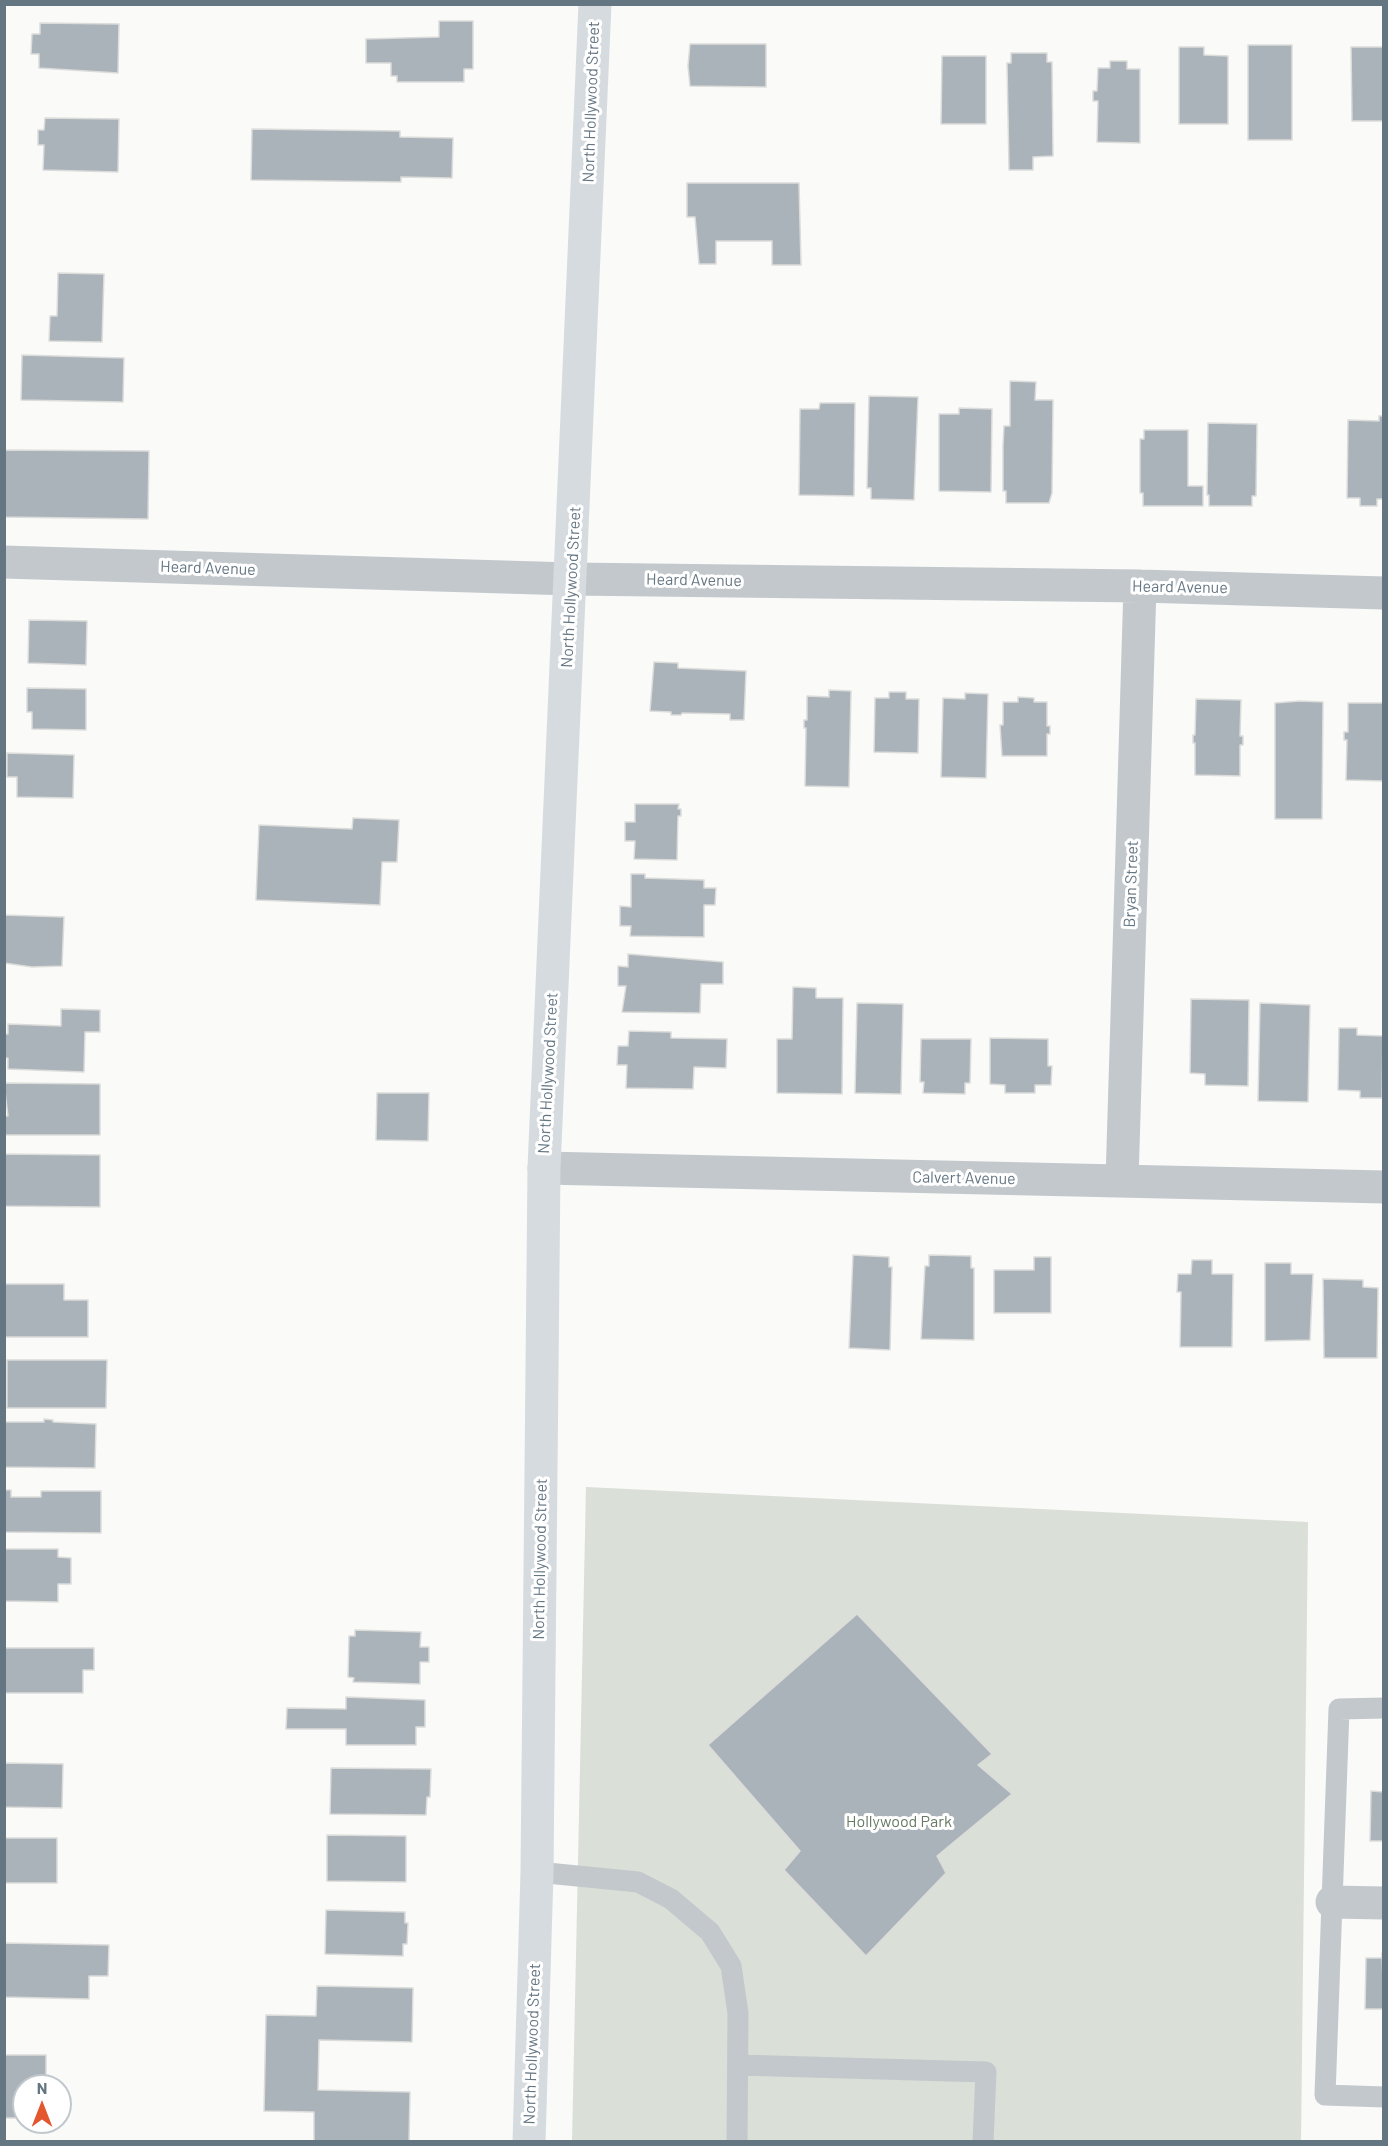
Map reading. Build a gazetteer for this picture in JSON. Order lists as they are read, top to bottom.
{
  "streets": {
    "main road": ["North Hollywood Street"],
    "street": ["Heard Avenue", "Bryan Street", "Calvert Avenue"]
  },
  "crossings": [
    ["North Hollywood Street", "Heard Avenue"],
    ["North Hollywood Street", "Calvert Avenue"],
    ["Heard Avenue", "Bryan Street"],
    ["Bryan Street", "Calvert Avenue"]
  ],
  "parks": ["Hollywood Park"],
  "north": "top"
}
